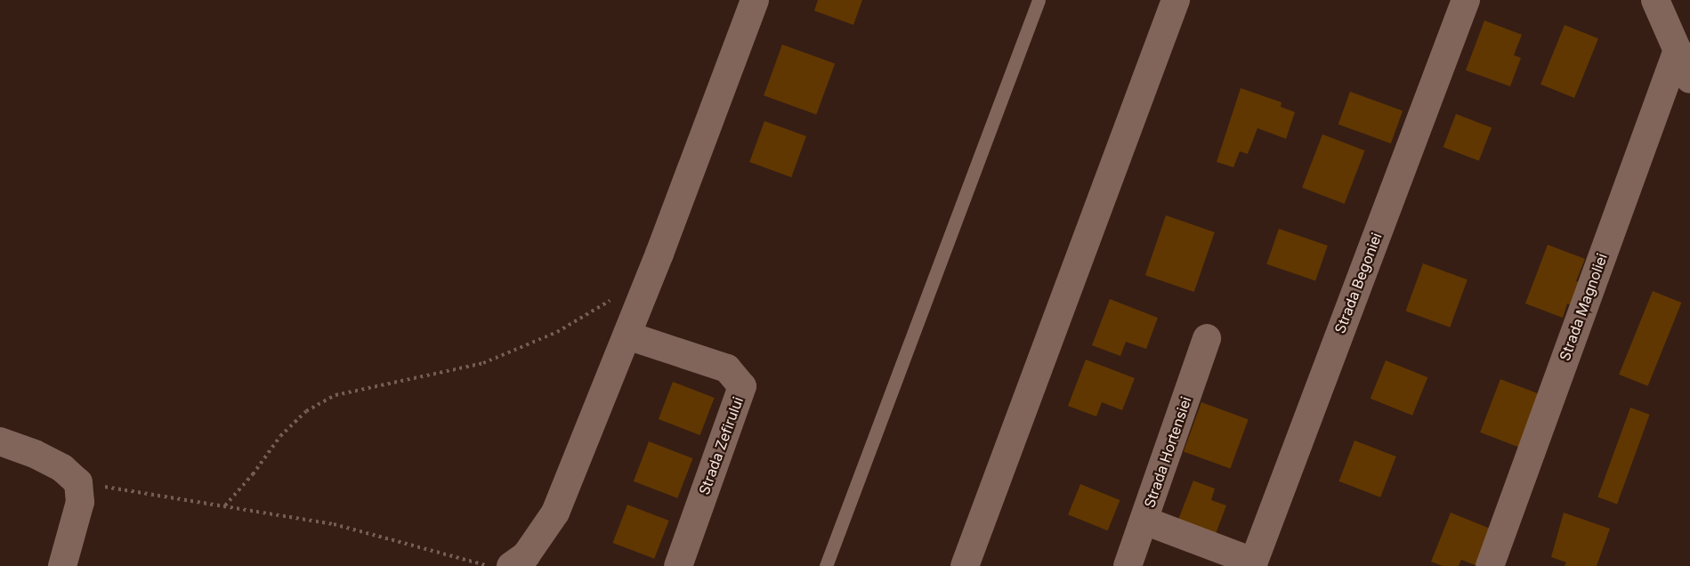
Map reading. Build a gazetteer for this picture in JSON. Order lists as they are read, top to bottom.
{
  "streets": {
    "street": [
      "Strada Begoniei",
      "Strada Magnoliei",
      "Strada Zefirului",
      "Strada Hortensiei"
    ]
  }
}
